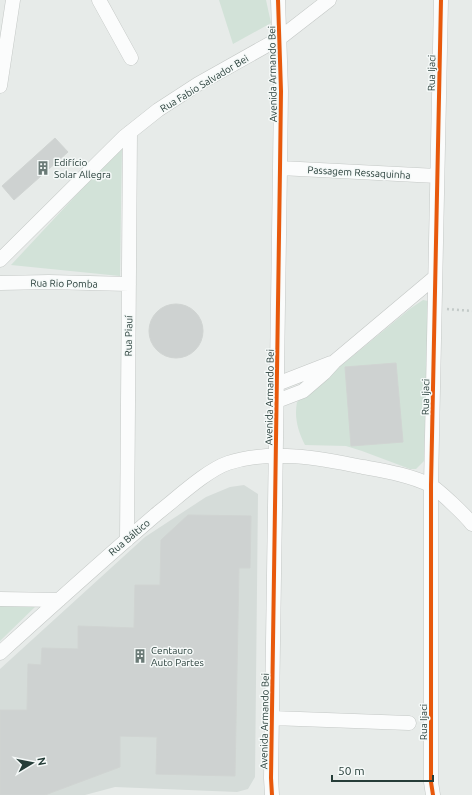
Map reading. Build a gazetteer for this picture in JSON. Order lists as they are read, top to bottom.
{
  "streets": {
    "street": [
      "Rua Ijaci",
      "Avenida Armando Bei",
      "Rua Fabio Salvador Bei",
      "Passagem Ressaquinha",
      "Rua Rio Pomba",
      "Rua Piauí",
      "Rua Báltico"
    ]
  },
  "crossings": [
    ["Rua Ijaci", "Passagem Ressaquinha"],
    ["Rua Ijaci", "Rua Báltico"],
    ["Avenida Armando Bei", "Rua Fabio Salvador Bei"],
    ["Avenida Armando Bei", "Passagem Ressaquinha"],
    ["Avenida Armando Bei", "Rua Báltico"],
    ["Rua Fabio Salvador Bei", "Rua Piauí"],
    ["Rua Rio Pomba", "Rua Piauí"],
    ["Rua Piauí", "Rua Báltico"]
  ],
  "places": {
    "building": ["Edifício Solar Allegra", "Centauro Auto Partes"]
  },
  "scale_bar": "50 m",
  "north": "right"
}
